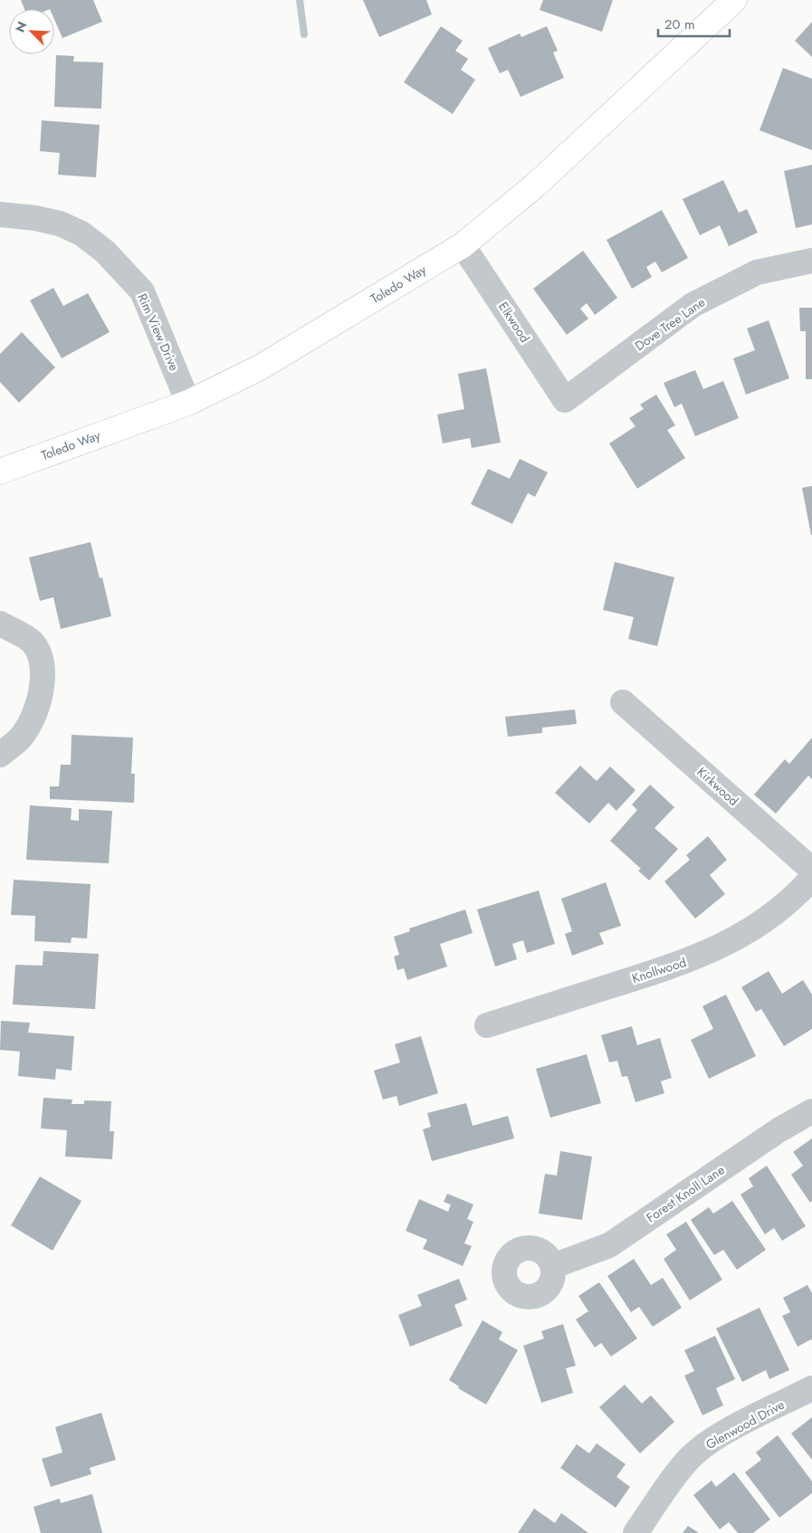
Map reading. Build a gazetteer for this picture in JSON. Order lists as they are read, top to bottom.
{
  "streets": {
    "main road": ["Toledo Way"],
    "street": [
      "Elkwood",
      "Dove Tree Lane",
      "Rim View Drive",
      "Kirkwood",
      "Knollwood",
      "Forest Knoll Lane",
      "Glenwood Drive"
    ]
  },
  "crossings": [
    ["Toledo Way", "Elkwood"],
    ["Toledo Way", "Rim View Drive"],
    ["Elkwood", "Dove Tree Lane"]
  ],
  "scale_bar": "20 m",
  "north": "top left"
}
